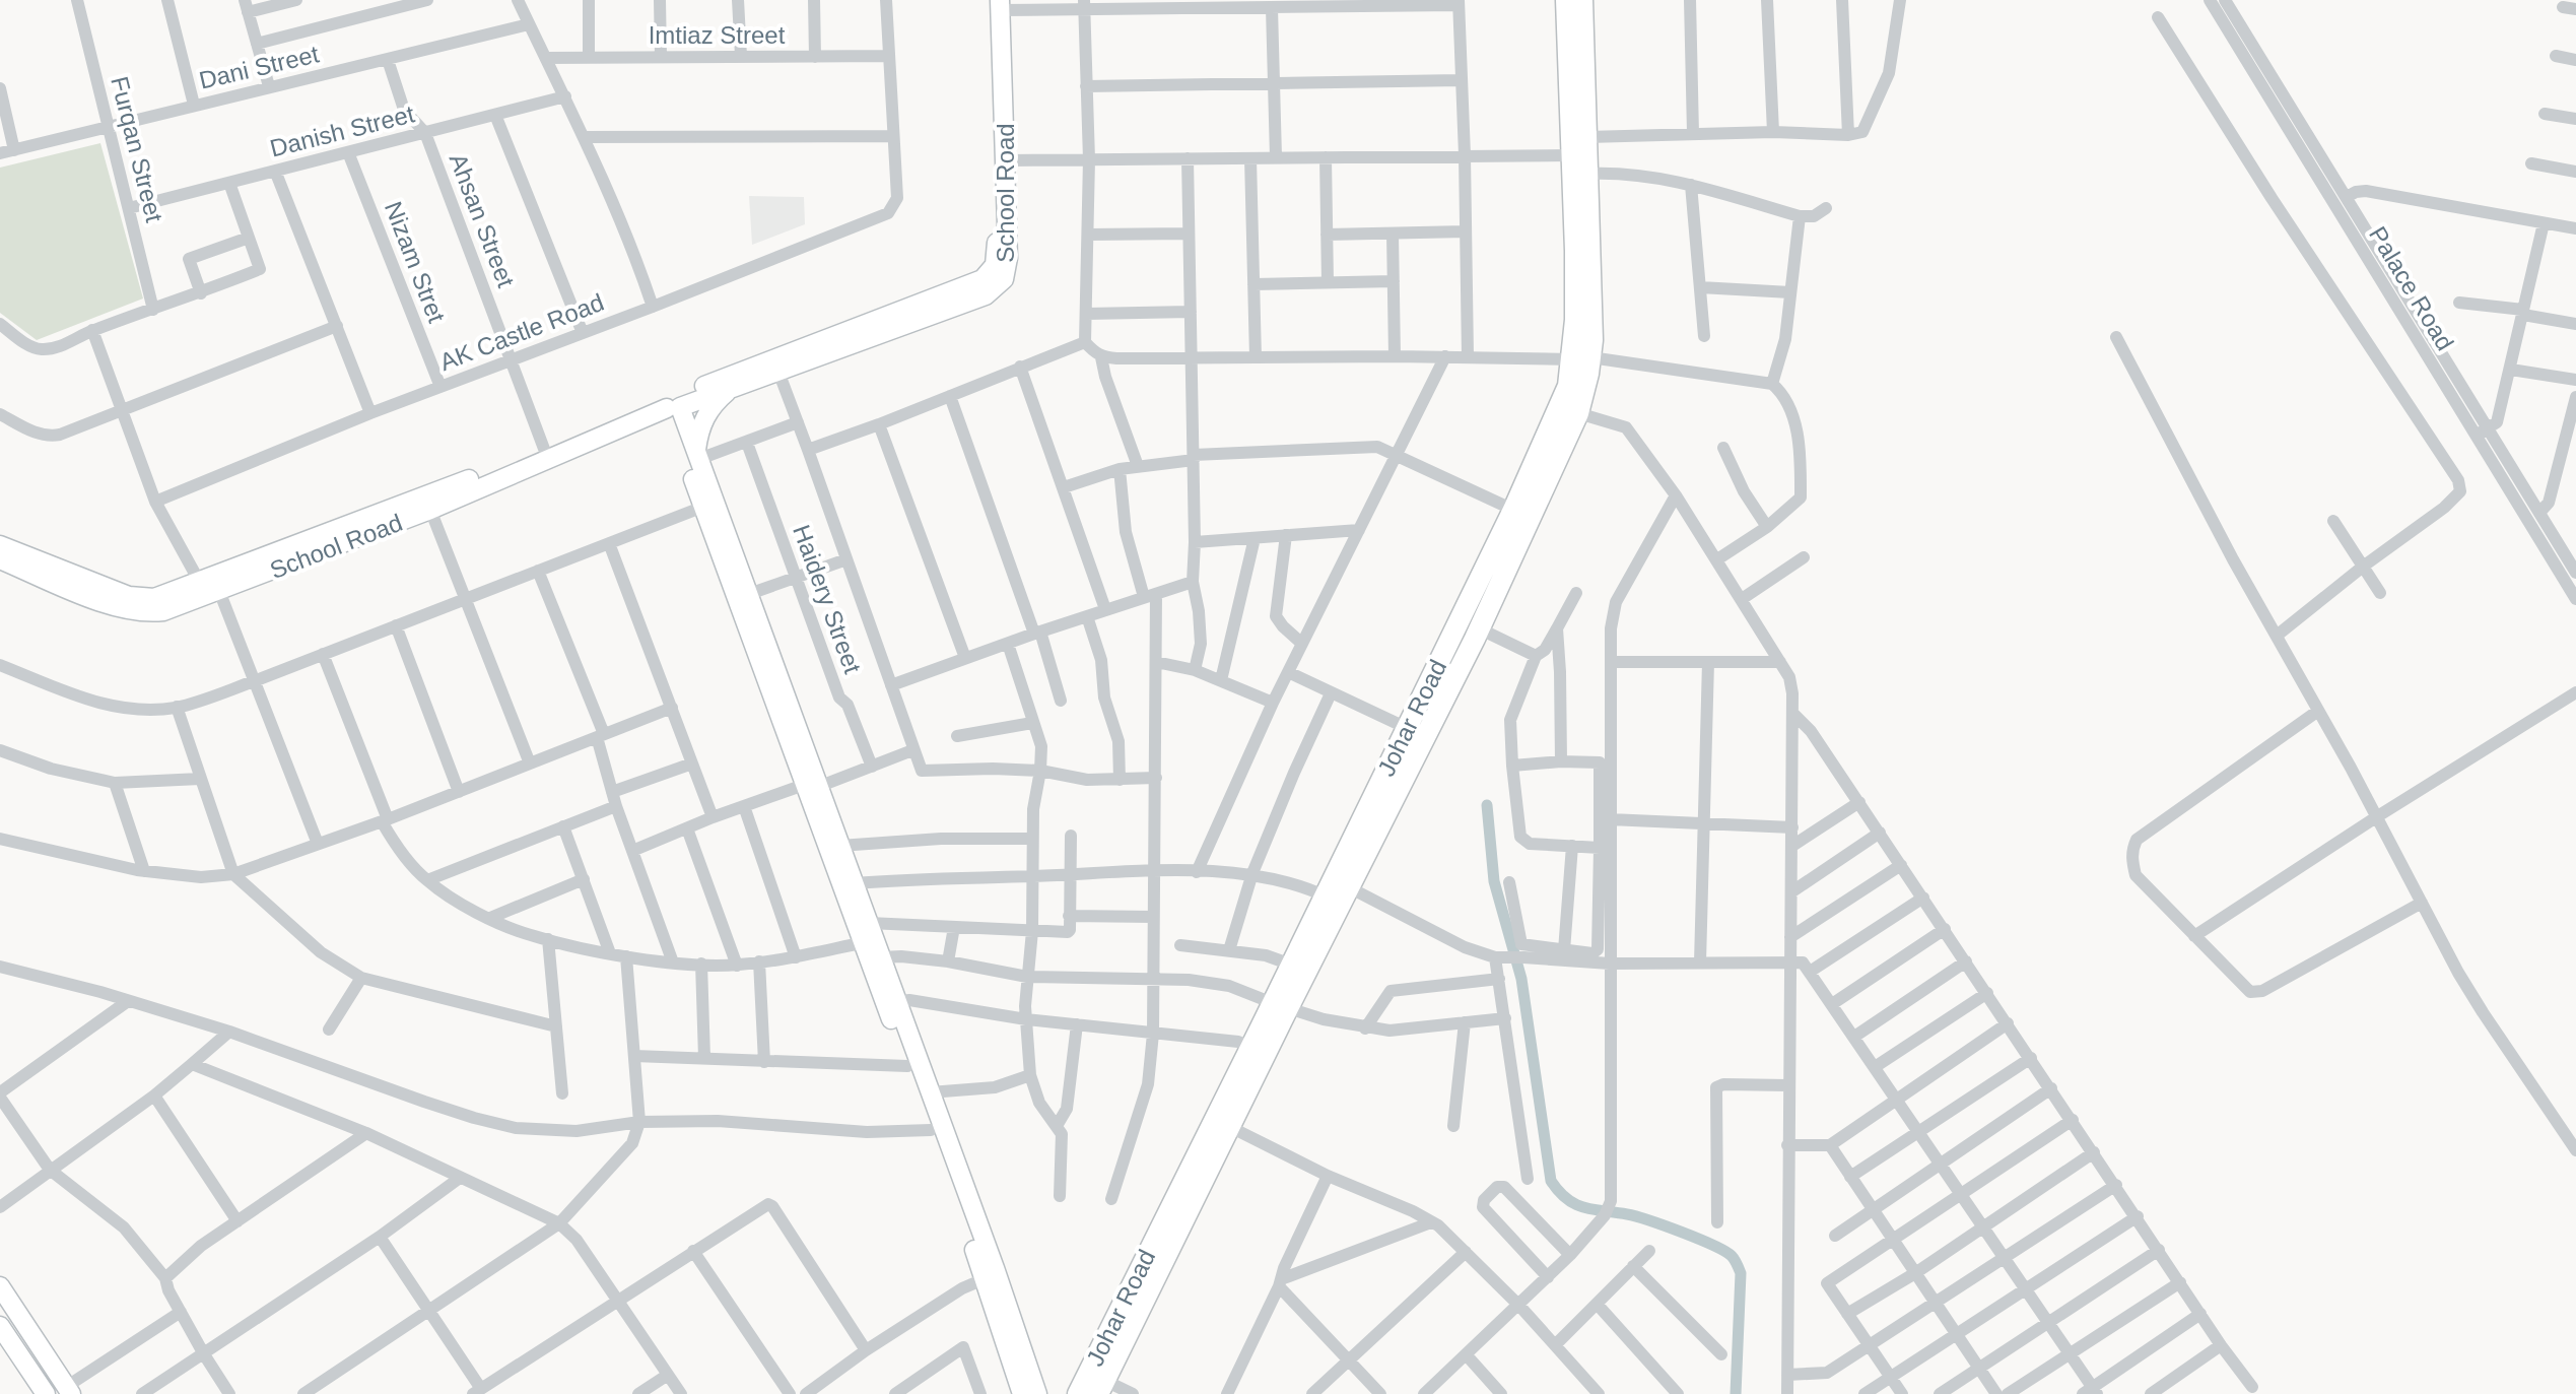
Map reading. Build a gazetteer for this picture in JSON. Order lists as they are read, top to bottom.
{
  "streets": {
    "main road": ["Johar Road"],
    "street": [
      "Imtiaz Street",
      "Dani Street",
      "Danish Street",
      "Furqan Street",
      "School Road",
      "Ahsan Street",
      "Nizam Stret",
      "Palace Road",
      "AK Castle Road",
      "Haidery Street"
    ]
  },
  "crossings": [
    ["Dani Street", "Furqan Street"],
    ["Dani Street", "Ahsan Street"],
    ["Danish Street", "Furqan Street"],
    ["Danish Street", "Ahsan Street"],
    ["Danish Street", "Nizam Stret"],
    ["School Road", "Ahsan Street"],
    ["Ahsan Street", "AK Castle Road"],
    ["Nizam Stret", "AK Castle Road"]
  ]
}
